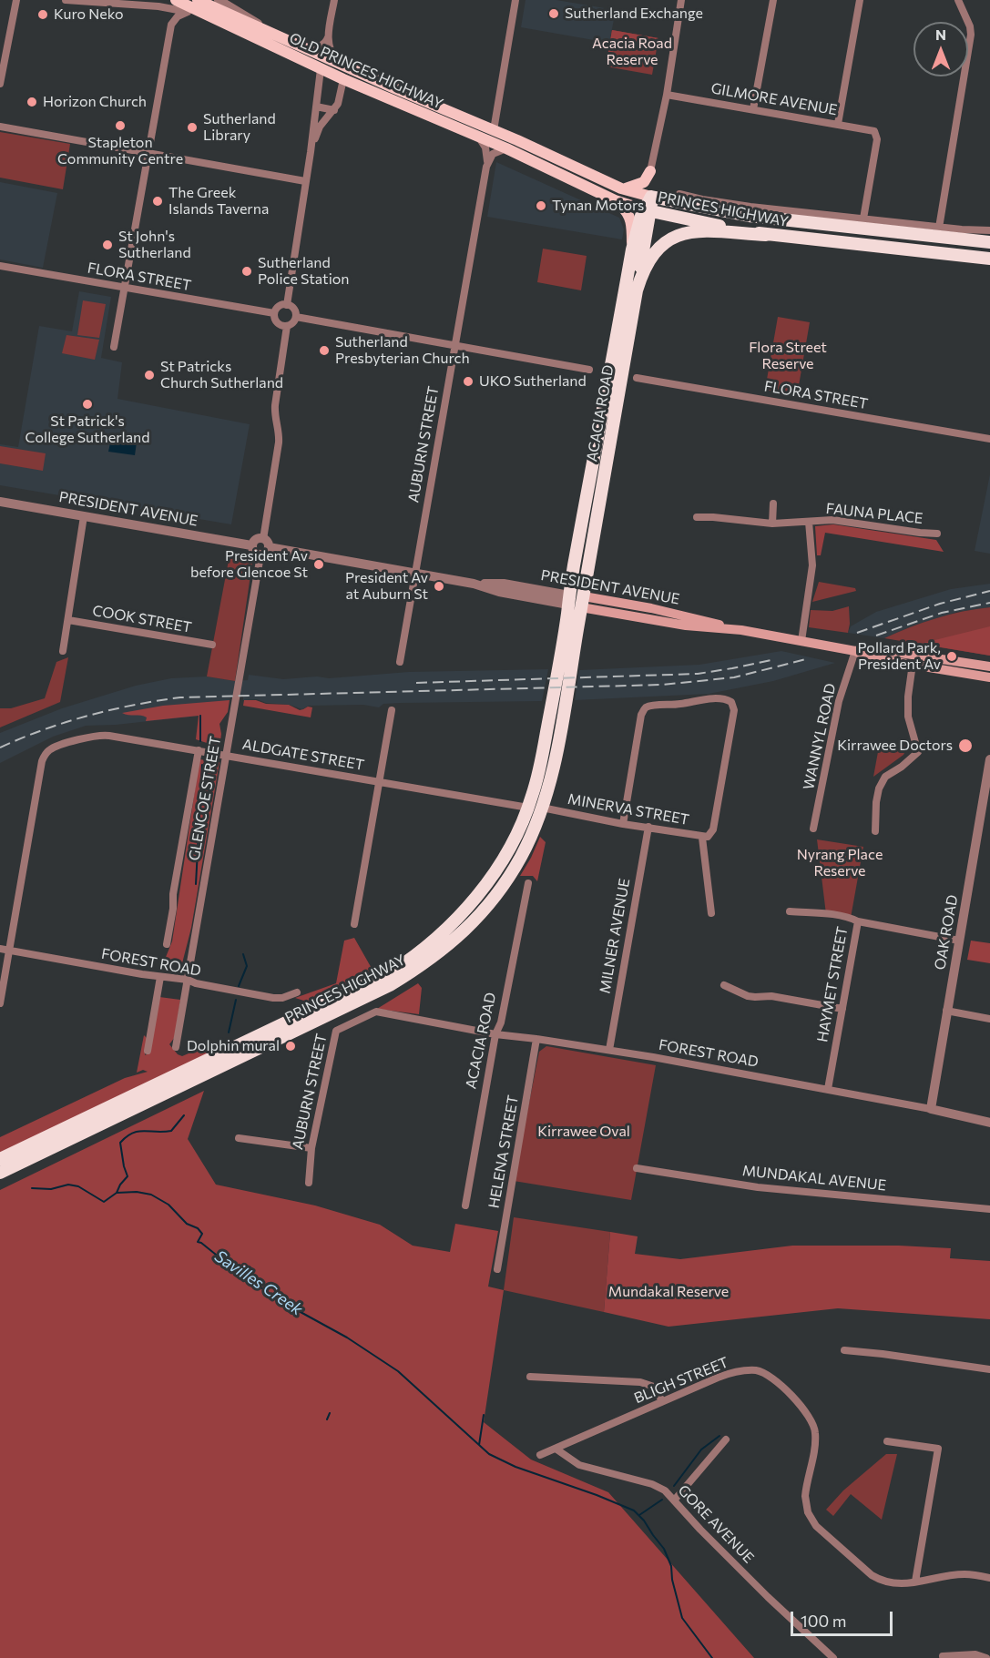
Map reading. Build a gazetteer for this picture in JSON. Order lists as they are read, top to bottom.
{
  "streets": {
    "highway": ["PRINCES HIGHWAY", "ACACIA ROAD", "PRESIDENT AVENUE"],
    "main road": ["OLD PRINCES HIGHWAY"],
    "street": [
      "GILMORE AVENUE",
      "FLORA STREET",
      "AUBURN STREET",
      "FAUNA PLACE",
      "COOK STREET",
      "WANNYL ROAD",
      "ALDGATE STREET",
      "GLENCOE STREET",
      "MINERVA STREET",
      "OAK ROAD",
      "MILNER AVENUE",
      "FOREST ROAD",
      "HAYMET STREET",
      "HELENA STREET",
      "MUNDAKAL AVENUE",
      "BLIGH STREET",
      "GORE AVENUE"
    ]
  },
  "crossings": [
    ["OLD PRINCES HIGHWAY", "PRINCES HIGHWAY"],
    ["OLD PRINCES HIGHWAY", "ACACIA ROAD"],
    ["OLD PRINCES HIGHWAY", "AUBURN STREET"],
    ["GILMORE AVENUE", "PRINCES HIGHWAY"],
    ["PRINCES HIGHWAY", "ACACIA ROAD"],
    ["PRINCES HIGHWAY", "ALDGATE STREET"],
    ["PRINCES HIGHWAY", "MINERVA STREET"],
    ["ACACIA ROAD", "PRESIDENT AVENUE"],
    ["ACACIA ROAD", "FOREST ROAD"],
    ["AUBURN STREET", "PRESIDENT AVENUE"],
    ["AUBURN STREET", "FOREST ROAD"],
    ["PRESIDENT AVENUE", "FAUNA PLACE"],
    ["PRESIDENT AVENUE", "WANNYL ROAD"],
    ["PRESIDENT AVENUE", "GLENCOE STREET"],
    ["ALDGATE STREET", "GLENCOE STREET"],
    ["ALDGATE STREET", "FOREST ROAD"],
    ["GLENCOE STREET", "FOREST ROAD"],
    ["MINERVA STREET", "MILNER AVENUE"],
    ["OAK ROAD", "FOREST ROAD"],
    ["OAK ROAD", "HAYMET STREET"],
    ["MILNER AVENUE", "FOREST ROAD"],
    ["FOREST ROAD", "HAYMET STREET"],
    ["FOREST ROAD", "HELENA STREET"],
    ["BLIGH STREET", "GORE AVENUE"]
  ],
  "water": ["Savilles Creek"],
  "parks": [
    "Acacia Road Reserve",
    "Flora Street Reserve",
    "Nyrang Place Reserve",
    "Kirrawee Oval",
    "Mundakal Reserve"
  ],
  "places": [
    "Sutherland Exchange",
    "Kuro Neko",
    "Horizon Church",
    "Stapleton Community Centre",
    "Sutherland Library",
    "The Greek Islands Taverna",
    "Tynan Motors",
    "St John's Sutherland",
    "Sutherland Police Station",
    "Sutherland Presbyterian Church",
    "St Patricks Church Sutherland",
    "UKO Sutherland",
    "St Patrick's College Sutherland",
    "President Av before Glencoe St",
    "President Av at Auburn St",
    "Pollard Park, President Av",
    "Kirrawee Doctors",
    "Dolphin mural"
  ],
  "scale_bar": "100 m",
  "north": "top"
}
